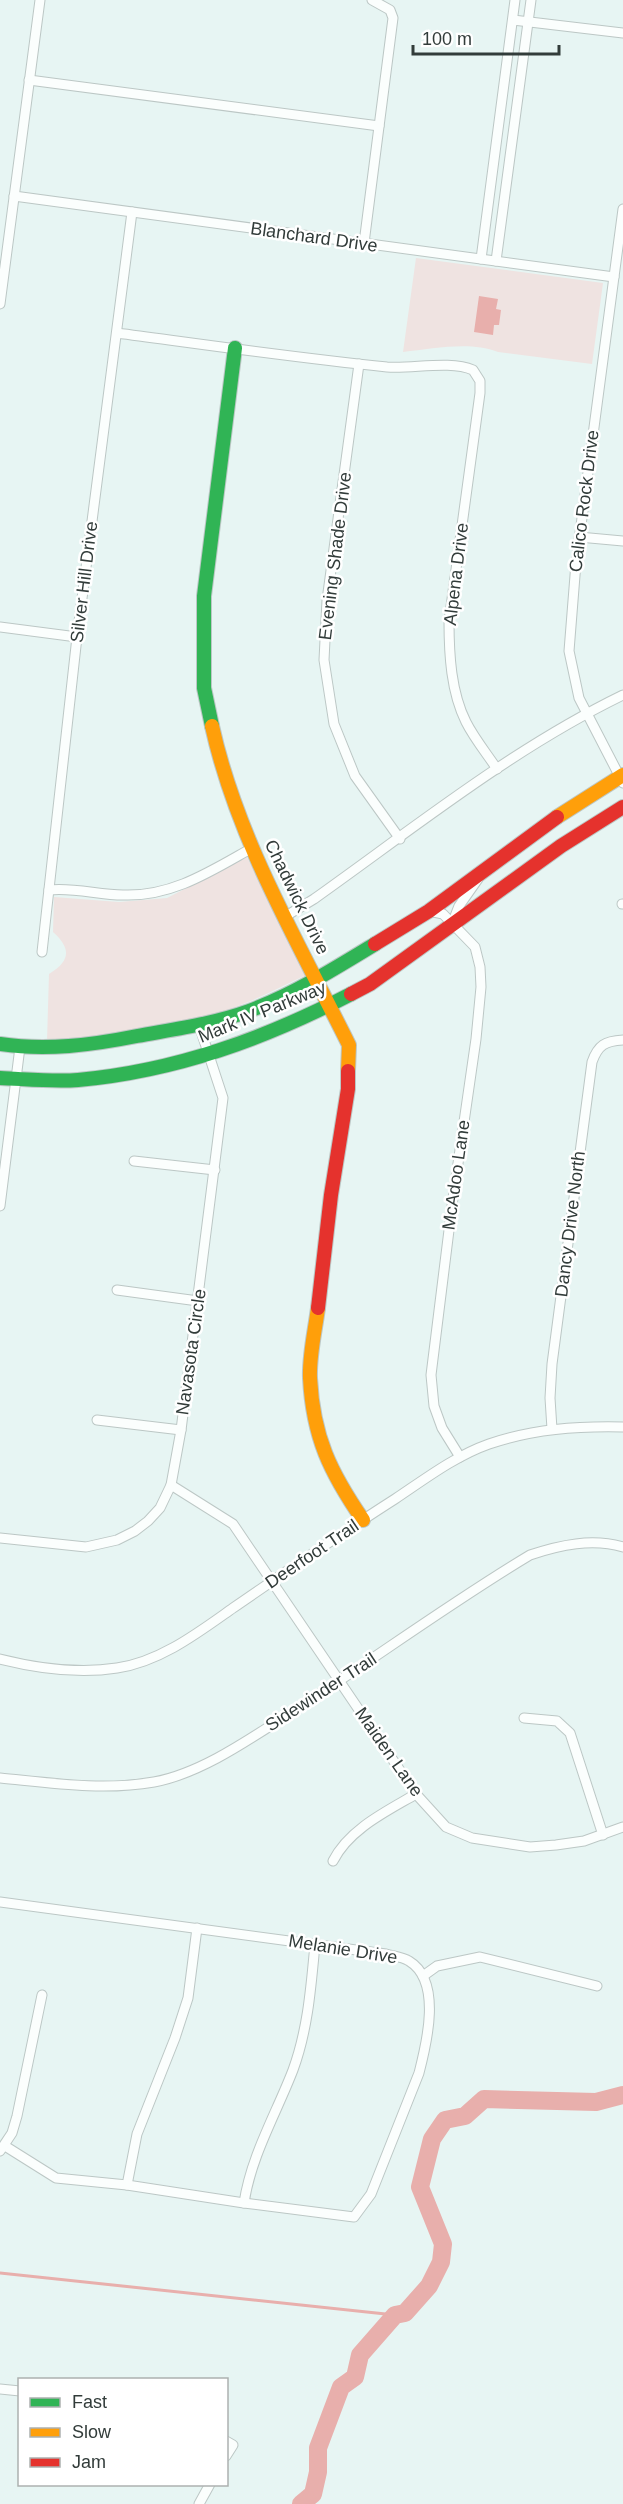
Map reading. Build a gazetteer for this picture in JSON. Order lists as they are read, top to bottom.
{
  "streets": {
    "main road": ["Chadwick Drive", "Mark IV Parkway"],
    "street": [
      "Blanchard Drive",
      "Calico Rock Drive",
      "Evening Shade Drive",
      "Alpena Drive",
      "Silver Hill Drive",
      "McAdoo Lane",
      "Dancy Drive North",
      "Navasota Circle",
      "Deerfoot Trail",
      "Sidewinder Trail",
      "Maiden Lane",
      "Melanie Drive"
    ]
  },
  "crossings": [
    ["Blanchard Drive", "Calico Rock Drive"],
    ["Blanchard Drive", "Silver Hill Drive"],
    ["Calico Rock Drive", "Mark IV Parkway"],
    ["Evening Shade Drive", "Alpena Drive"],
    ["Chadwick Drive", "Mark IV Parkway"],
    ["Chadwick Drive", "Deerfoot Trail"],
    ["Mark IV Parkway", "McAdoo Lane"],
    ["Mark IV Parkway", "Navasota Circle"],
    ["McAdoo Lane", "Deerfoot Trail"],
    ["Dancy Drive North", "Deerfoot Trail"],
    ["Navasota Circle", "Maiden Lane"],
    ["Deerfoot Trail", "Maiden Lane"],
    ["Sidewinder Trail", "Maiden Lane"]
  ],
  "legend": ["Fast", "Slow", "Jam"],
  "scale_bar": "100 m"
}
